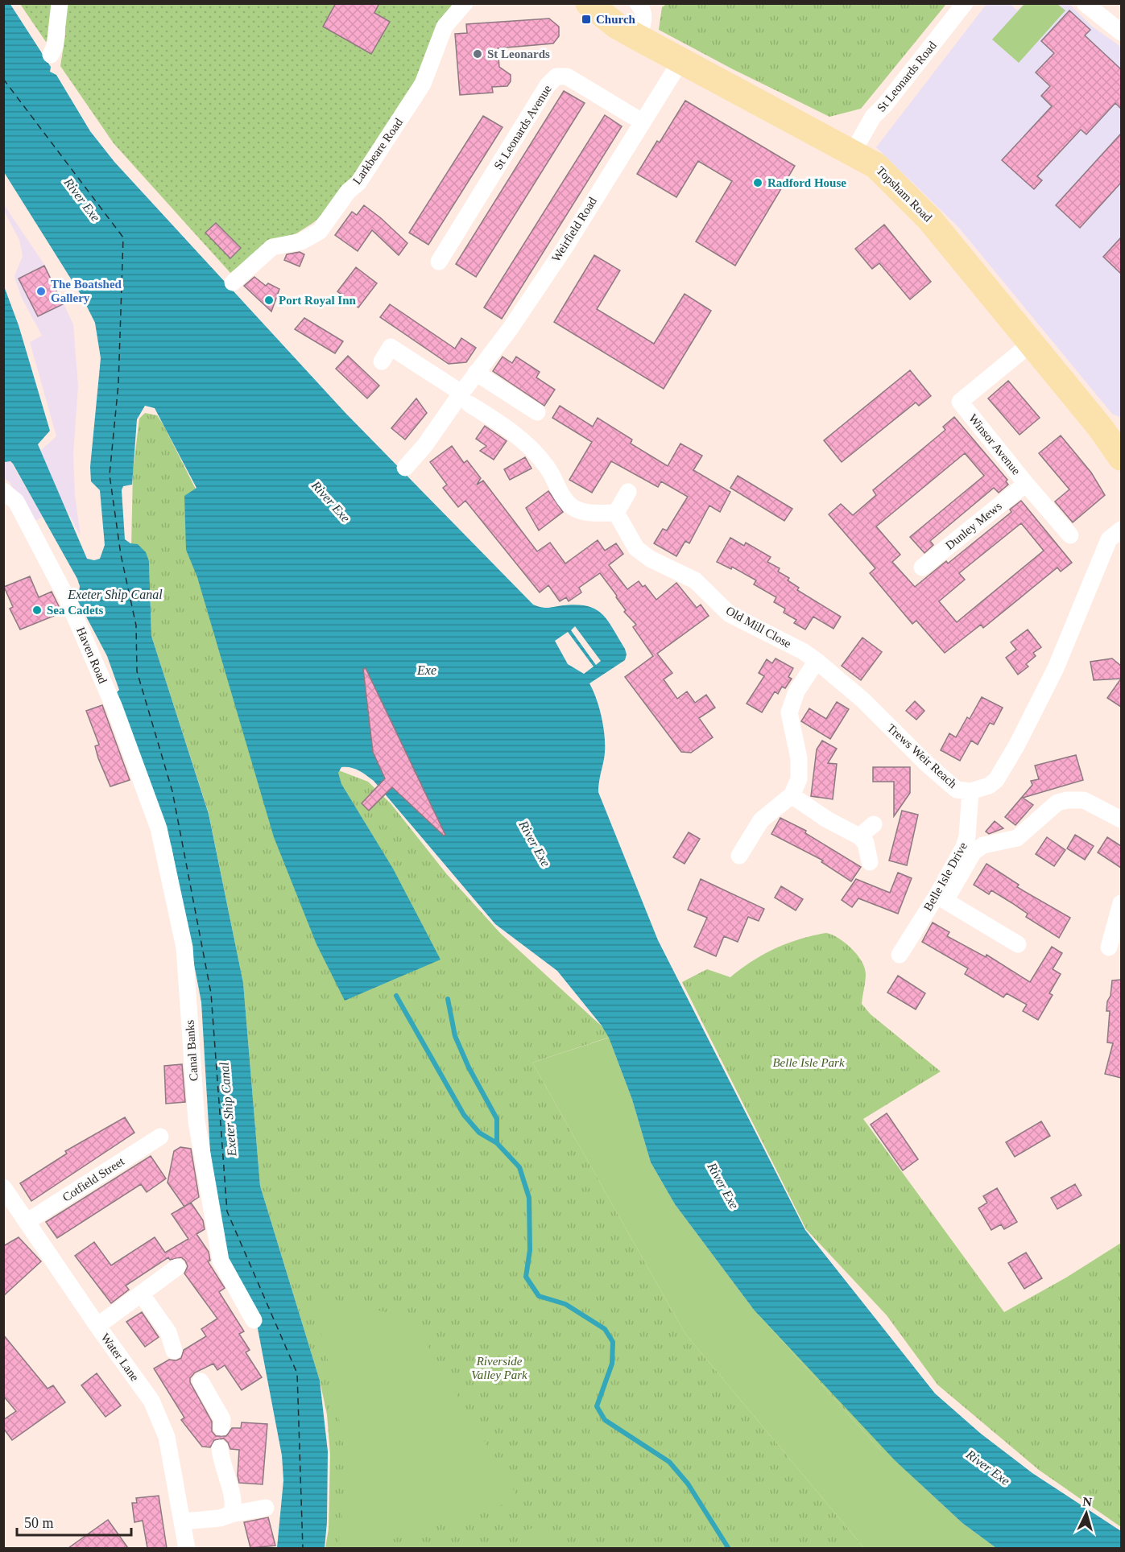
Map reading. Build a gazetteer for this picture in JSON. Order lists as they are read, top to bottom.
{
  "streets": {
    "main road": ["Topsham Road"],
    "street": [
      "St Leonards Road",
      "St Leonards Avenue",
      "Larkbeare Road",
      "Weirfield Road",
      "Winsor Avenue",
      "Dunley Mews",
      "Old Mill Close",
      "Haven Road",
      "Trews Weir Reach",
      "Belle Isle Drive",
      "Canal Banks",
      "Cotfield Street",
      "Water Lane"
    ]
  },
  "crossings": [
    ["St Leonards Road", "Topsham Road"],
    ["St Leonards Avenue", "Weirfield Road"],
    ["Topsham Road", "Weirfield Road"],
    ["Topsham Road", "Winsor Avenue"],
    ["Winsor Avenue", "Dunley Mews"],
    ["Old Mill Close", "Trews Weir Reach"],
    ["Haven Road", "Canal Banks"],
    ["Trews Weir Reach", "Belle Isle Drive"],
    ["Cotfield Street", "Water Lane"]
  ],
  "water": ["River Exe", "Exeter Ship Canal", "Exe"],
  "parks": ["Belle Isle Park", "Riverside Valley Park"],
  "places": {
    "transit": ["Church"],
    "other": [
      "St Leonards",
      "Radford House",
      "The Boatshed Gallery",
      "Port Royal Inn",
      "Sea Cadets"
    ]
  },
  "scale_bar": "50 m",
  "north": "top"
}
